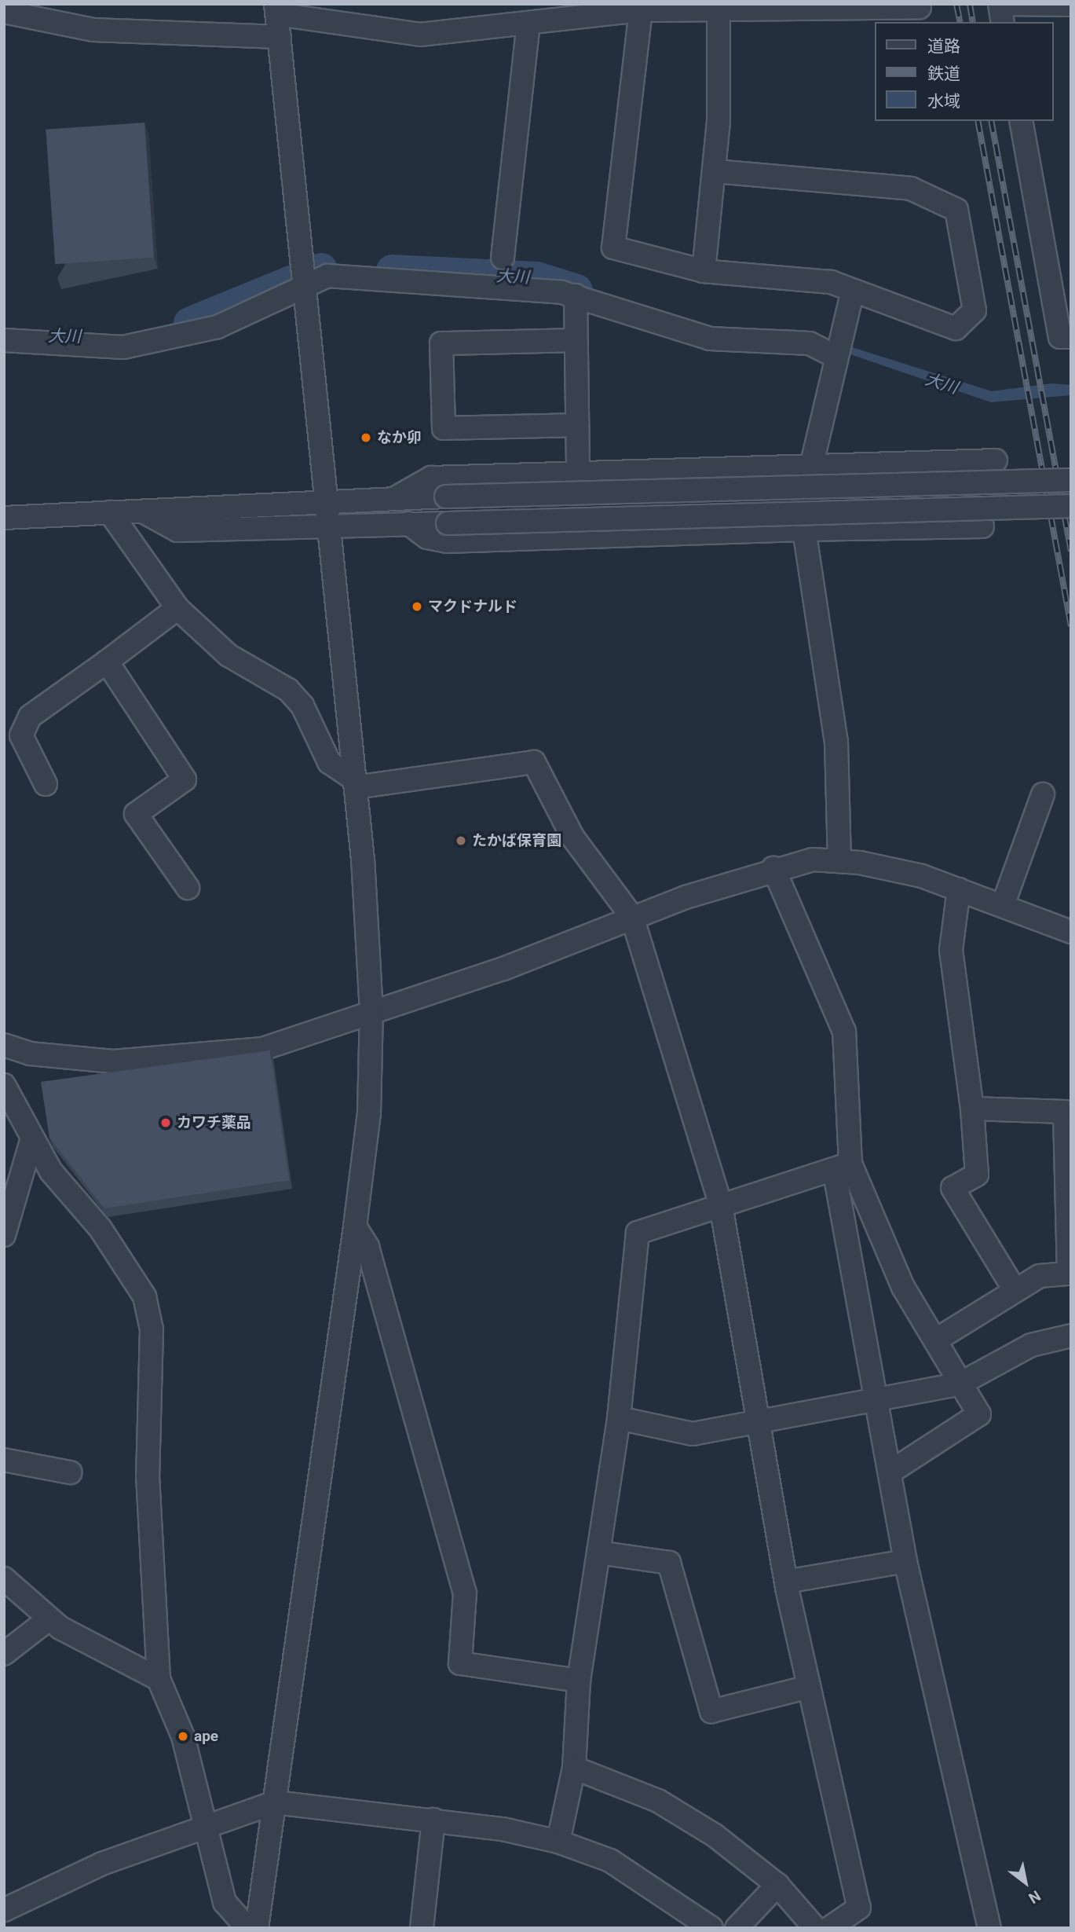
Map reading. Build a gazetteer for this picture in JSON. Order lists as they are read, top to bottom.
{
  "water": ["大川"],
  "places": [
    "なか卯",
    "マクドナルド",
    "たかば保育園",
    "カワチ薬品",
    "ape"
  ],
  "legend": ["道路", "鉄道", "水域"],
  "north": "bottom right"
}
